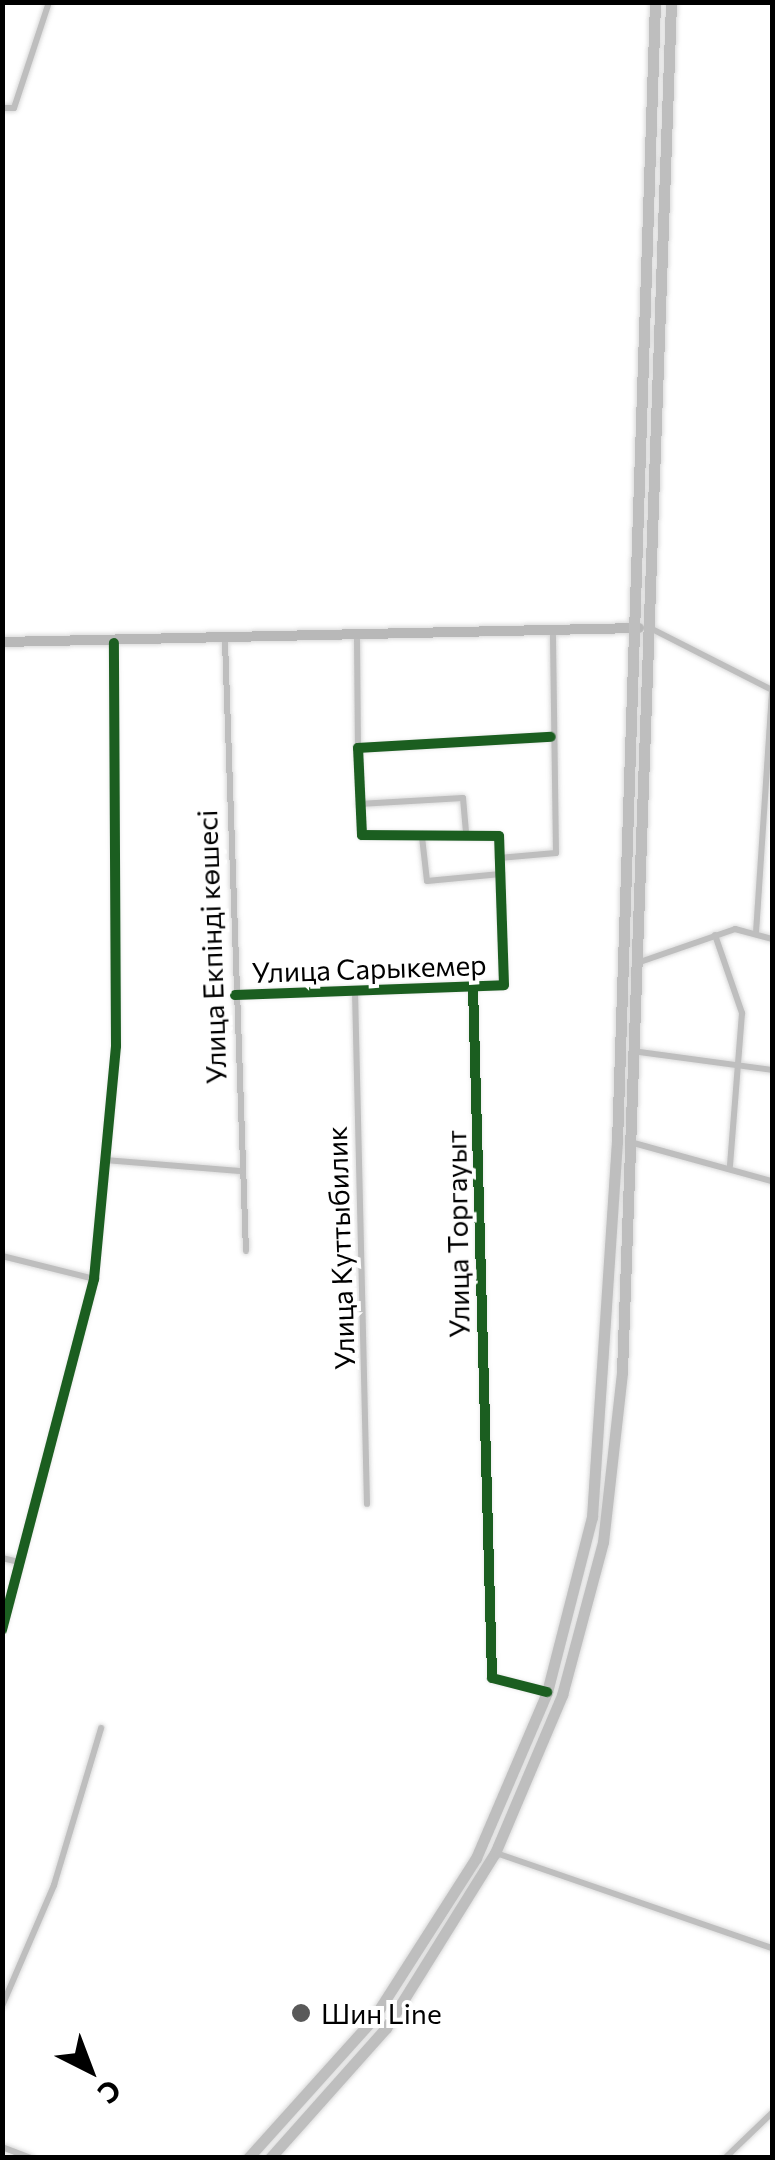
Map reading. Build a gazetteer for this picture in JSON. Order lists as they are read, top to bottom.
{
  "streets": {
    "street": [
      "Улица Екпінді көшесі",
      "Улица Сарыкемер",
      "Улица Торгауыт",
      "Улица Куттыбилик"
    ]
  },
  "crossings": [
    ["Улица Екпінді көшесі", "Улица Сарыкемер"],
    ["Улица Сарыкемер", "Улица Торгауыт"],
    ["Улица Сарыкемер", "Улица Куттыбилик"]
  ],
  "places": ["Шин Line"],
  "north": "bottom right"
}
